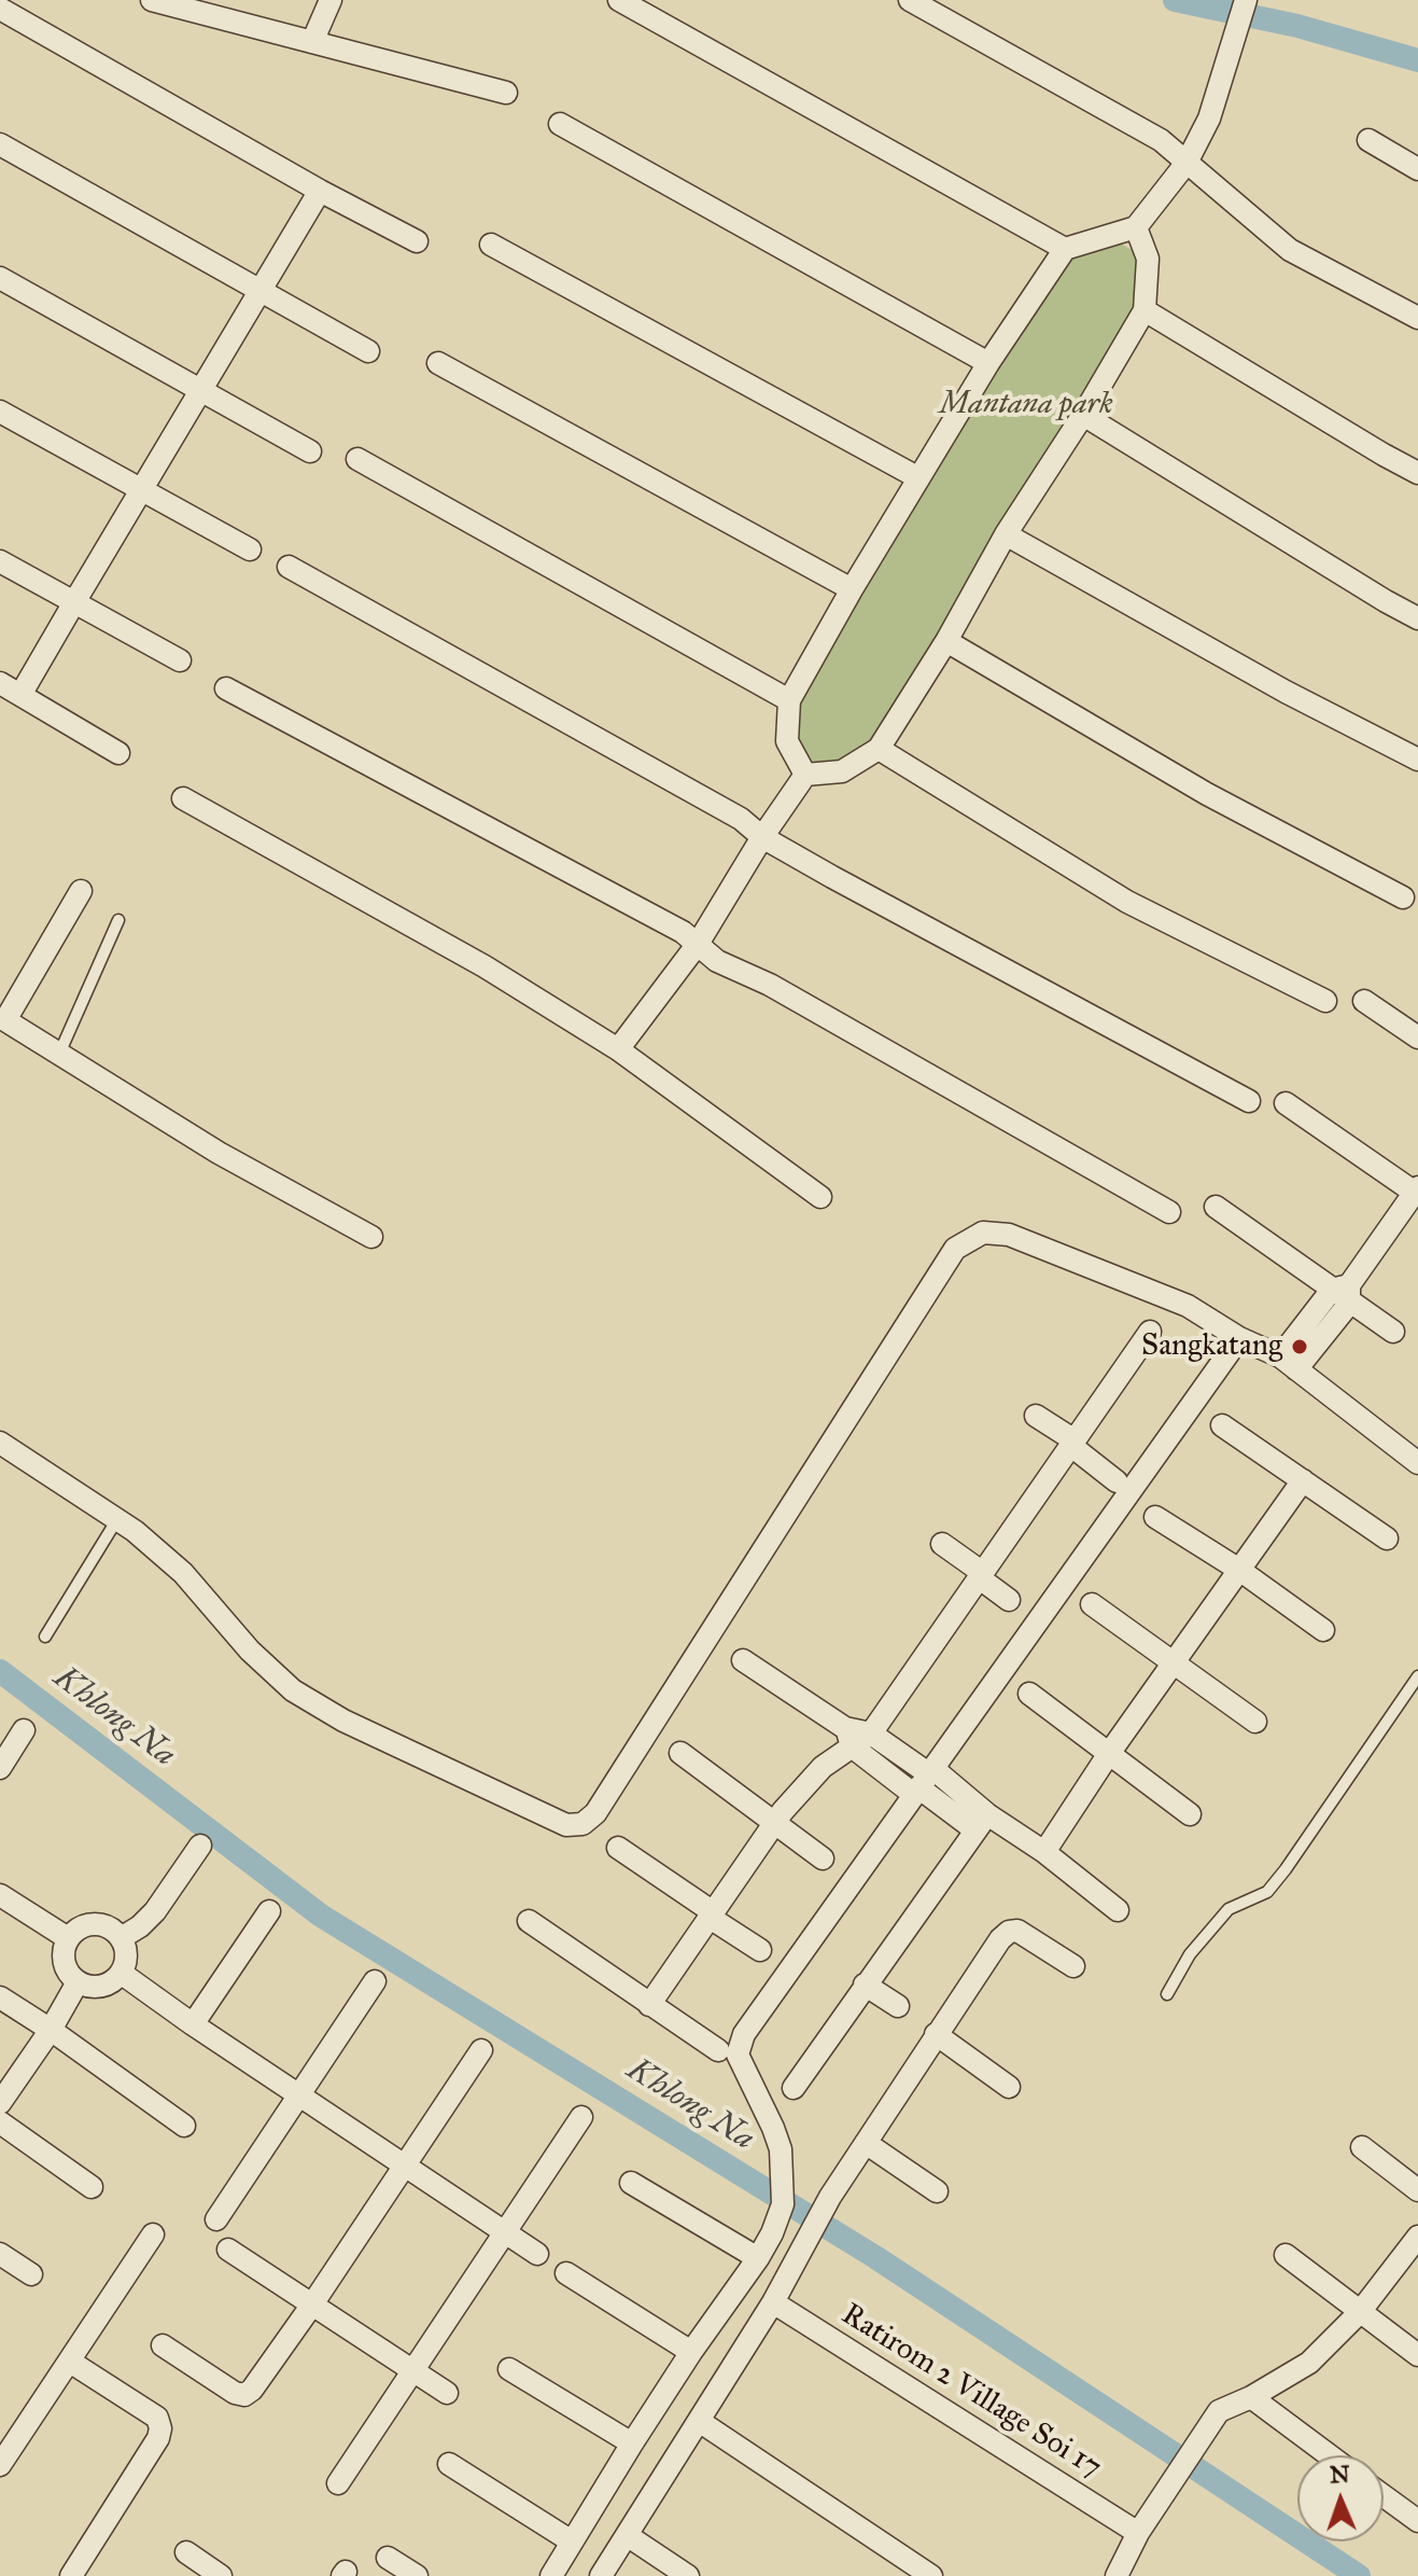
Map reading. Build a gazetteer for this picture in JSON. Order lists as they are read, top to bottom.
{
  "streets": {
    "street": ["Ratirom 2 Village Soi 17"]
  },
  "water": ["Khlong Na"],
  "parks": ["Mantana park"],
  "places": ["Sangkatang"],
  "north": "top"
}
